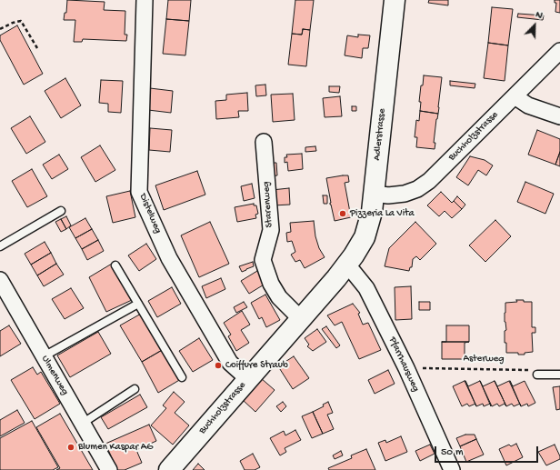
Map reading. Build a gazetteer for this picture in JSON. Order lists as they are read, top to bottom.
{
  "streets": {
    "street": [
      "Adlerstrasse",
      "Buchholzstrasse",
      "Starenweg",
      "Distelweg",
      "Pfarrhausweg",
      "Ulmenweg"
    ],
    "path": ["Asterweg"]
  },
  "crossings": [
    ["Adlerstrasse", "Buchholzstrasse"],
    ["Adlerstrasse", "Pfarrhausweg"],
    ["Buchholzstrasse", "Starenweg"],
    ["Buchholzstrasse", "Distelweg"],
    ["Buchholzstrasse", "Pfarrhausweg"],
    ["Asterweg", "Pfarrhausweg"]
  ],
  "places": ["Pizzeria La Vita", "Coiffure Straub", "Blumen Kaspar AG"],
  "scale_bar": "50 m",
  "north": "top right"
}
